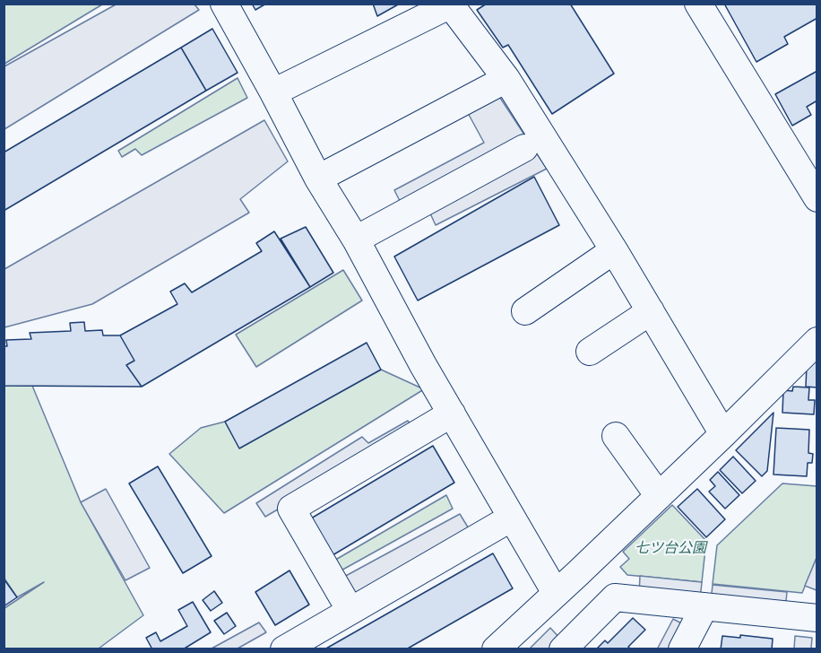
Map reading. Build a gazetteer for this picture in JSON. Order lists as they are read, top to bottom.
{
  "parks": ["七ツ台公園"]
}
